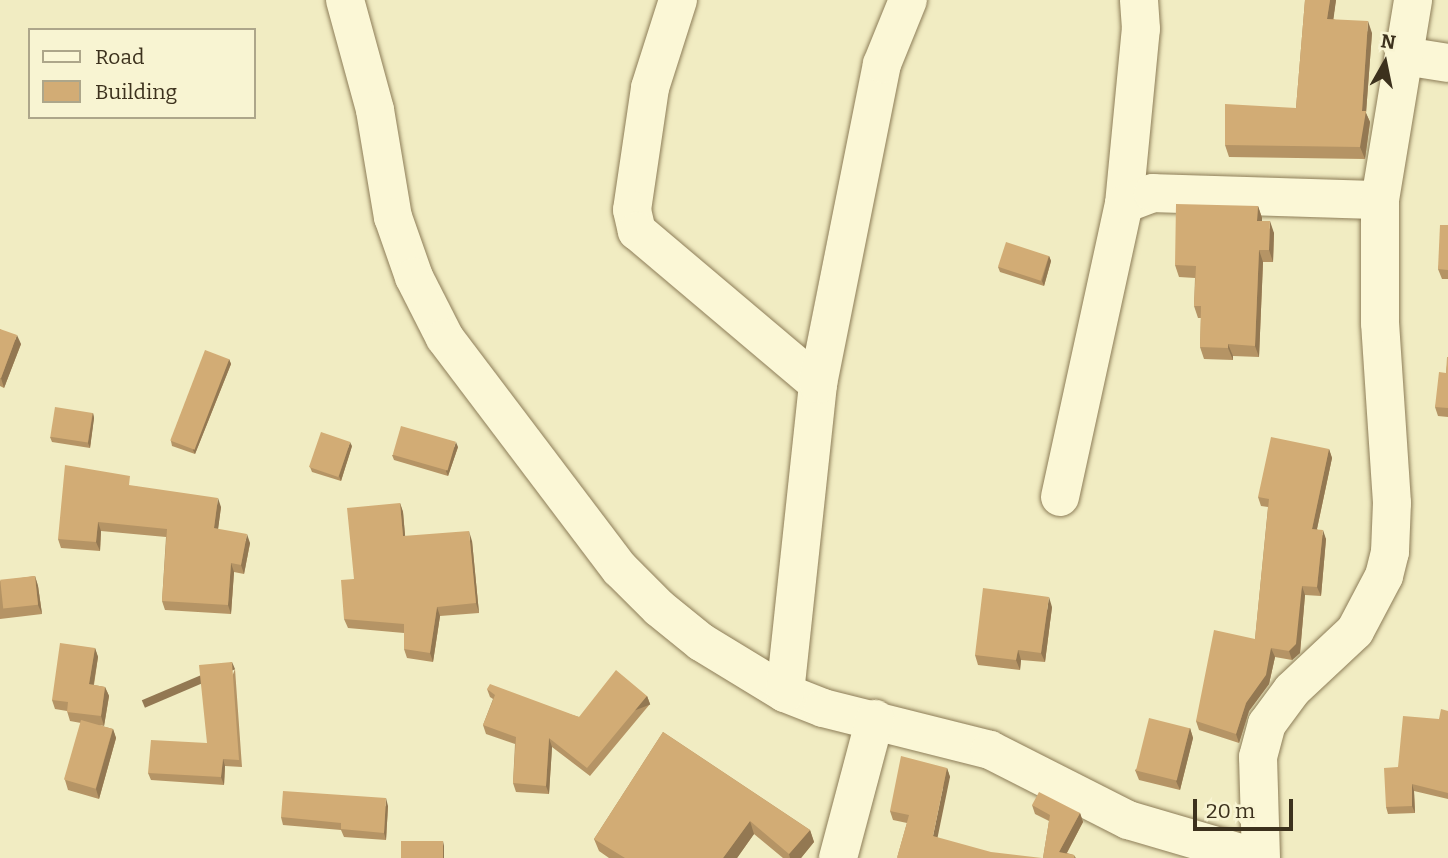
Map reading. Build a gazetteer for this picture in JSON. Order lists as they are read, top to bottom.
{
  "legend": ["Road", "Building"],
  "scale_bar": "20 m",
  "north": "top"
}
